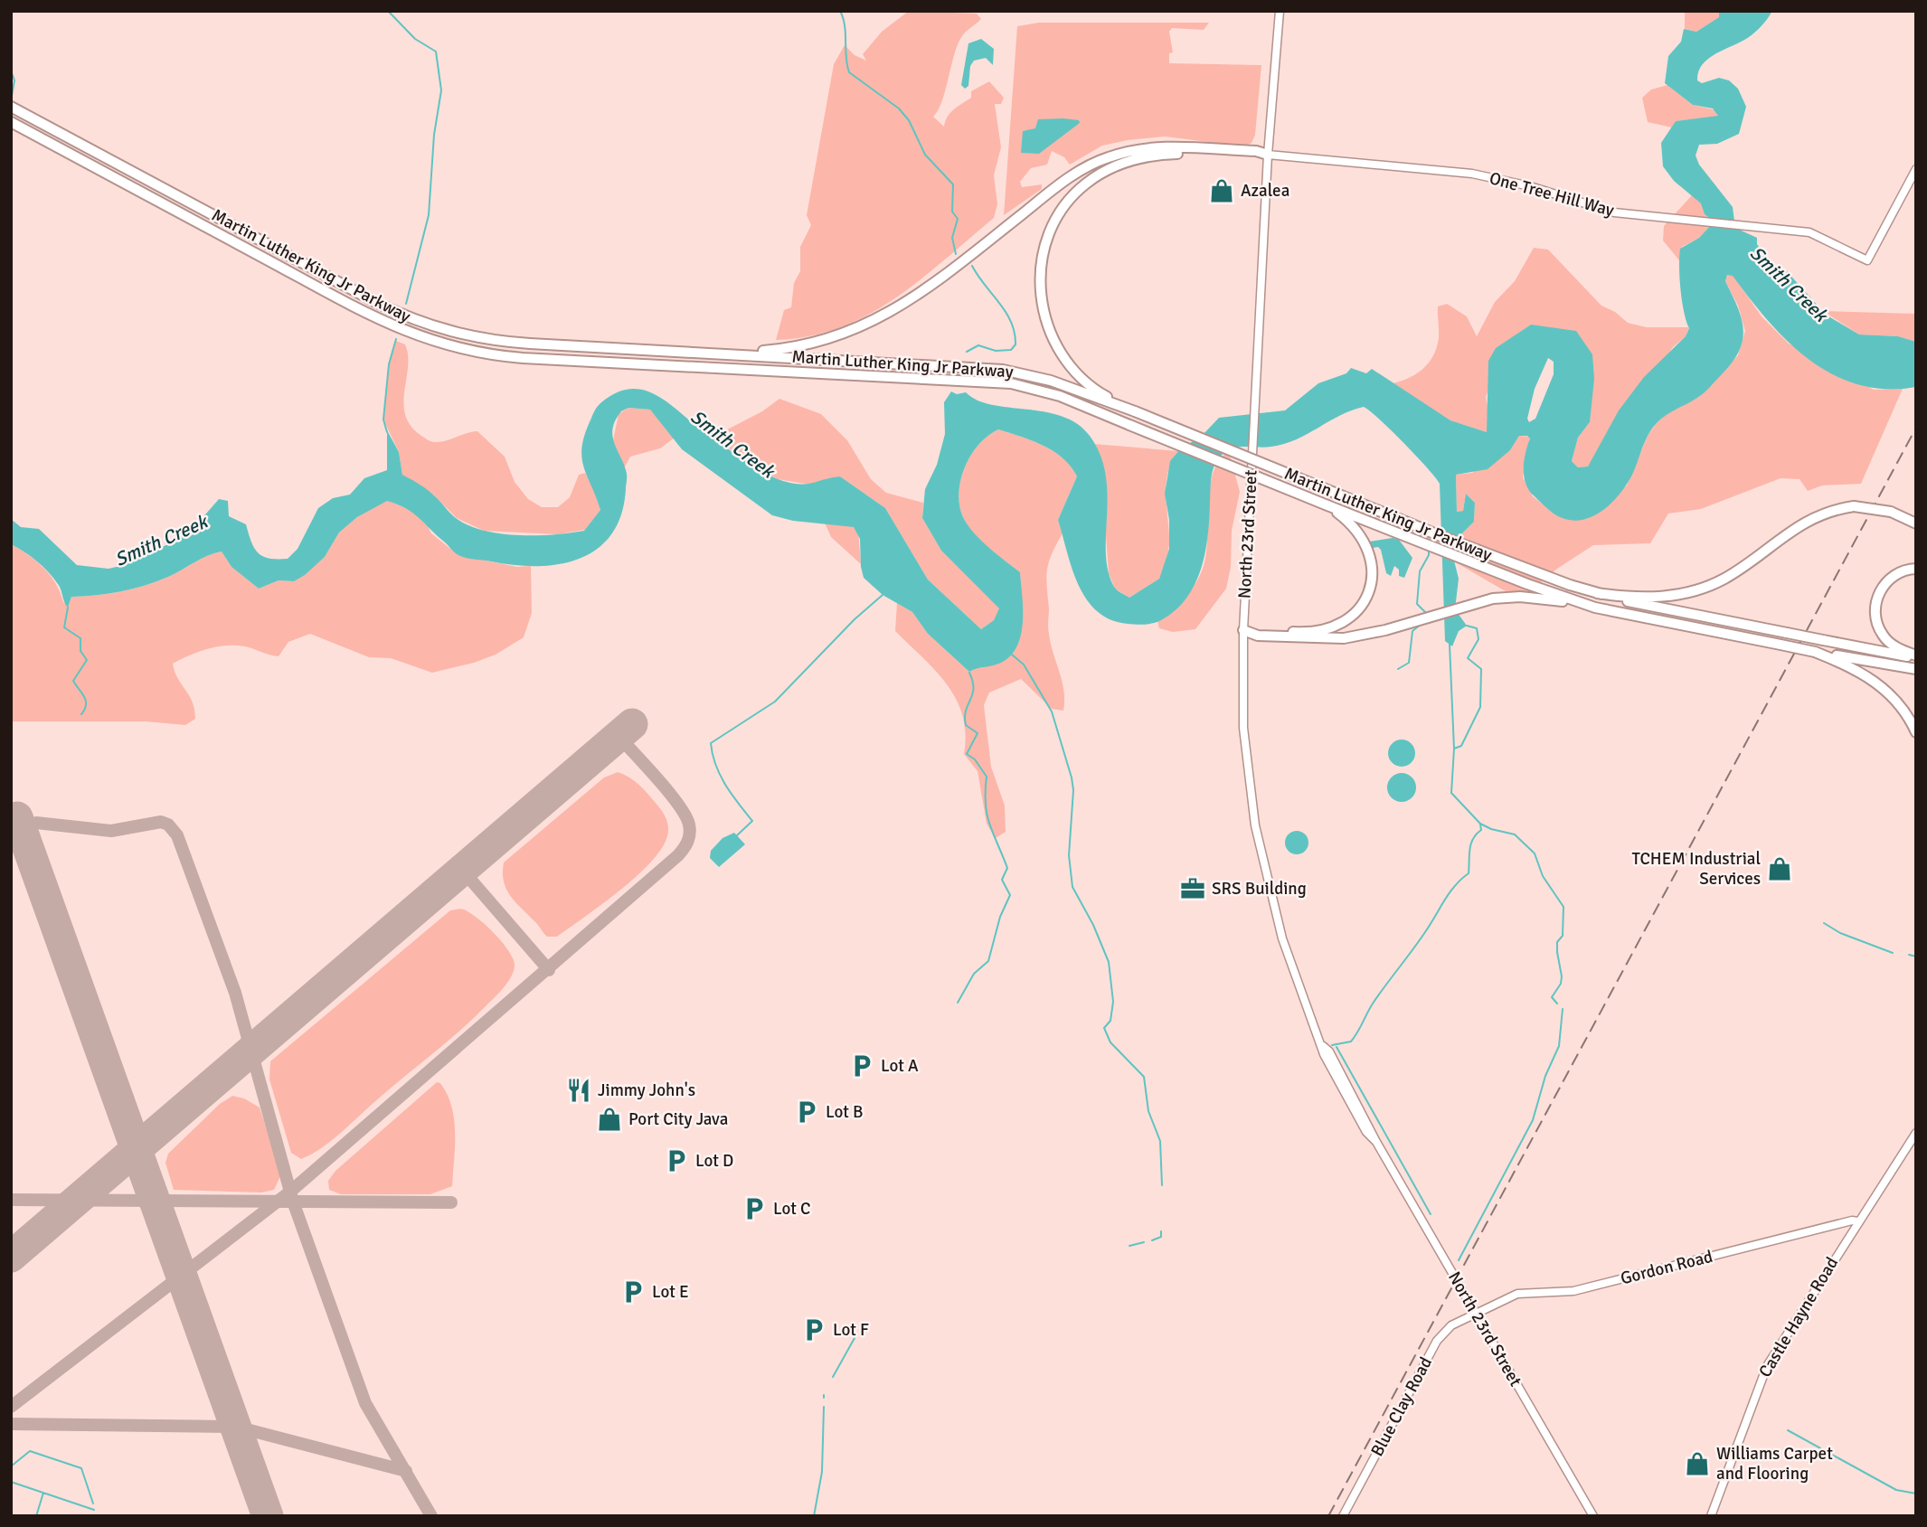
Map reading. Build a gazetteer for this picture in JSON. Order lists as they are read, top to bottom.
{
  "streets": {
    "highway": ["Martin Luther King Jr Parkway"],
    "main road": [
      "One Tree Hill Way",
      "North 23rd Street",
      "Gordon Road",
      "Castle Hayne Road",
      "Blue Clay Road"
    ]
  },
  "crossings": [
    ["One Tree Hill Way", "North 23rd Street"],
    ["North 23rd Street", "Gordon Road"],
    ["North 23rd Street", "Blue Clay Road"],
    ["Gordon Road", "Castle Hayne Road"],
    ["Gordon Road", "Blue Clay Road"]
  ],
  "water": ["Smith Creek"],
  "places": {
    "shop": [
      "Azalea",
      "TCHEM Industrial Services",
      "Port City Java",
      "Williams Carpet and Flooring"
    ],
    "office": ["SRS Building"],
    "parking": [
      "Lot A",
      "Lot B",
      "Lot D",
      "Lot C",
      "Lot E",
      "Lot F"
    ],
    "restaurant": ["Jimmy John's"]
  }
}
